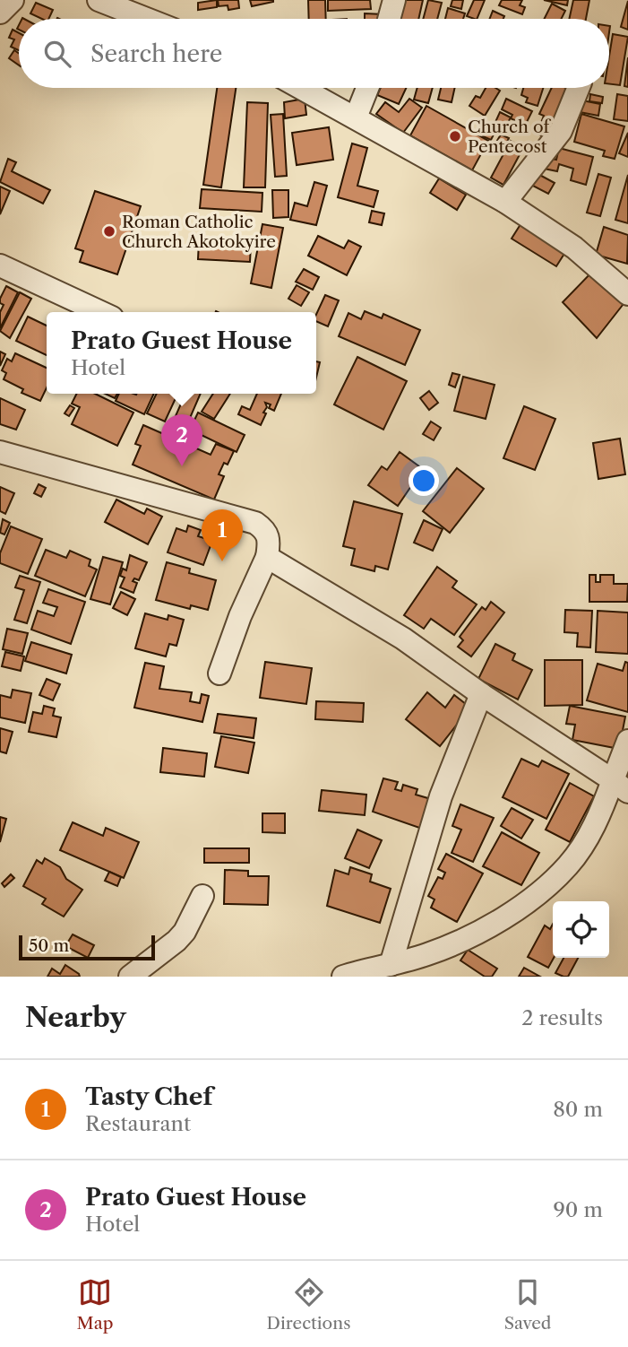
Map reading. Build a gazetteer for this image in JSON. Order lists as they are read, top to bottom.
{
  "places": ["Church of Pentecost", "Roman Catholic Church Akotokyire"],
  "scale_bar": "50 m",
  "page": {
    "search": "Search here",
    "popup": ["Prato Guest House", "Hotel"],
    "pins": ["2", "1"],
    "scale": "50 m",
    "heading": ["Nearby", "2 results"],
    "list": [
      {
        "mark": "1",
        "name": "Tasty Chef",
        "note": "Restaurant",
        "value": "80 m"
      },
      {
        "mark": "2",
        "name": "Prato Guest House",
        "note": "Hotel",
        "value": "90 m"
      }
    ],
    "nav": ["Map", "Directions", "Saved"]
  }
}
